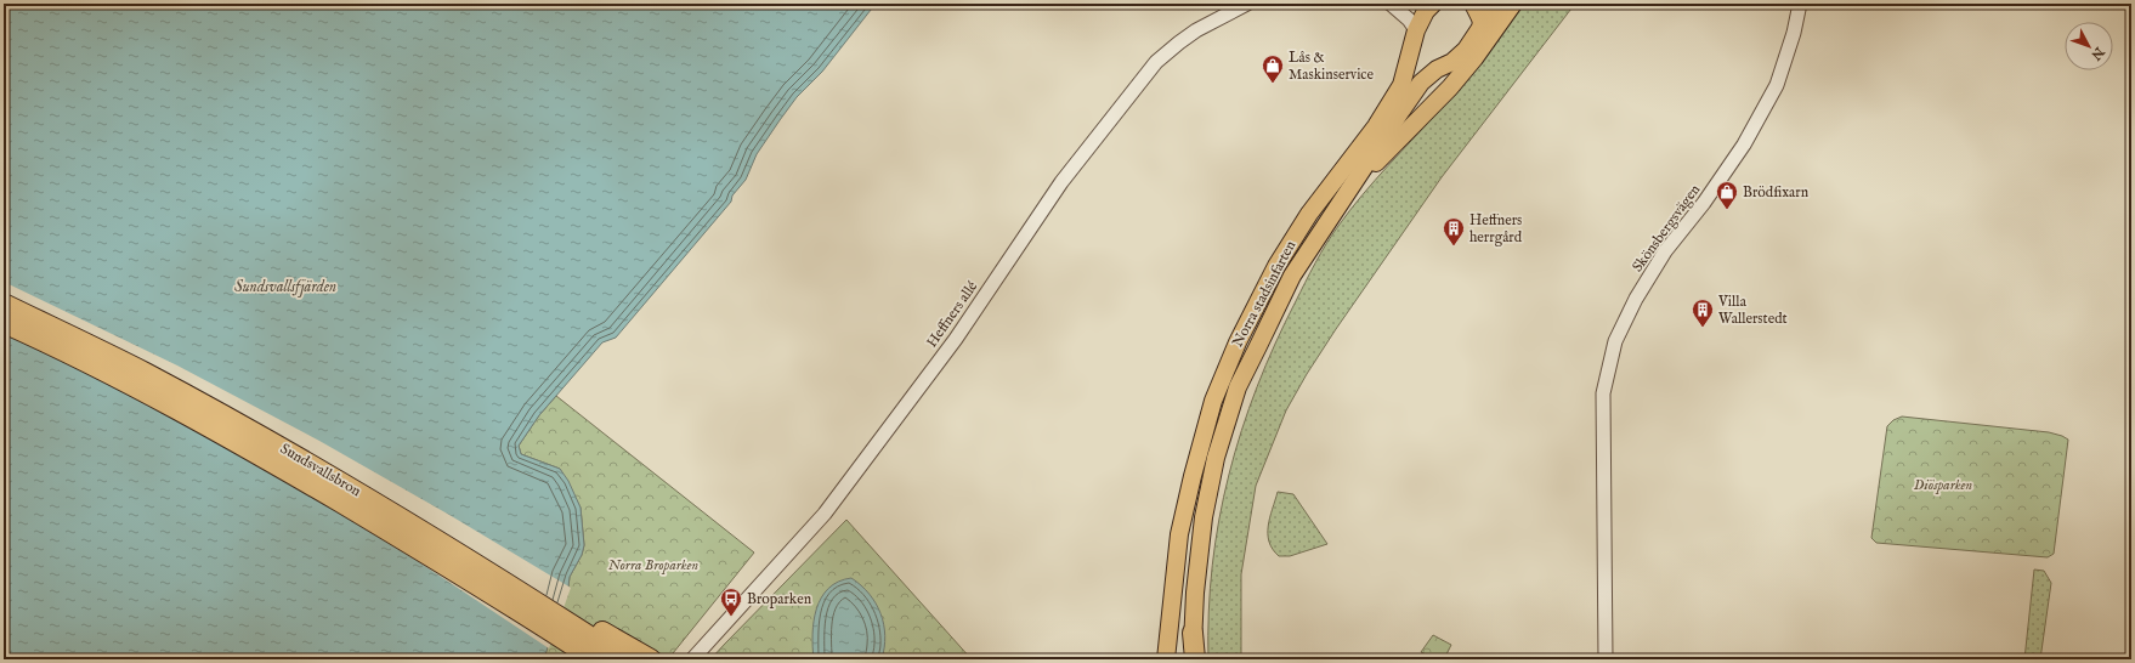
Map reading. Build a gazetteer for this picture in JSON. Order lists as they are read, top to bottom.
{
  "streets": {
    "highway": ["Sundsvallsbron"],
    "main road": ["Norra stadsinfarten"],
    "street": ["Skönsbergsvägen", "Heffners allé"]
  },
  "water": ["Sundsvallsfjärden"],
  "parks": ["Diösparken", "Norra Broparken"],
  "places": {
    "shop": ["Lås & Maskinservice", "Brödfixarn"],
    "building": ["Heffners herrgård", "Villa Wallerstedt"],
    "bus stop": ["Broparken"]
  },
  "north": "bottom right"
}
